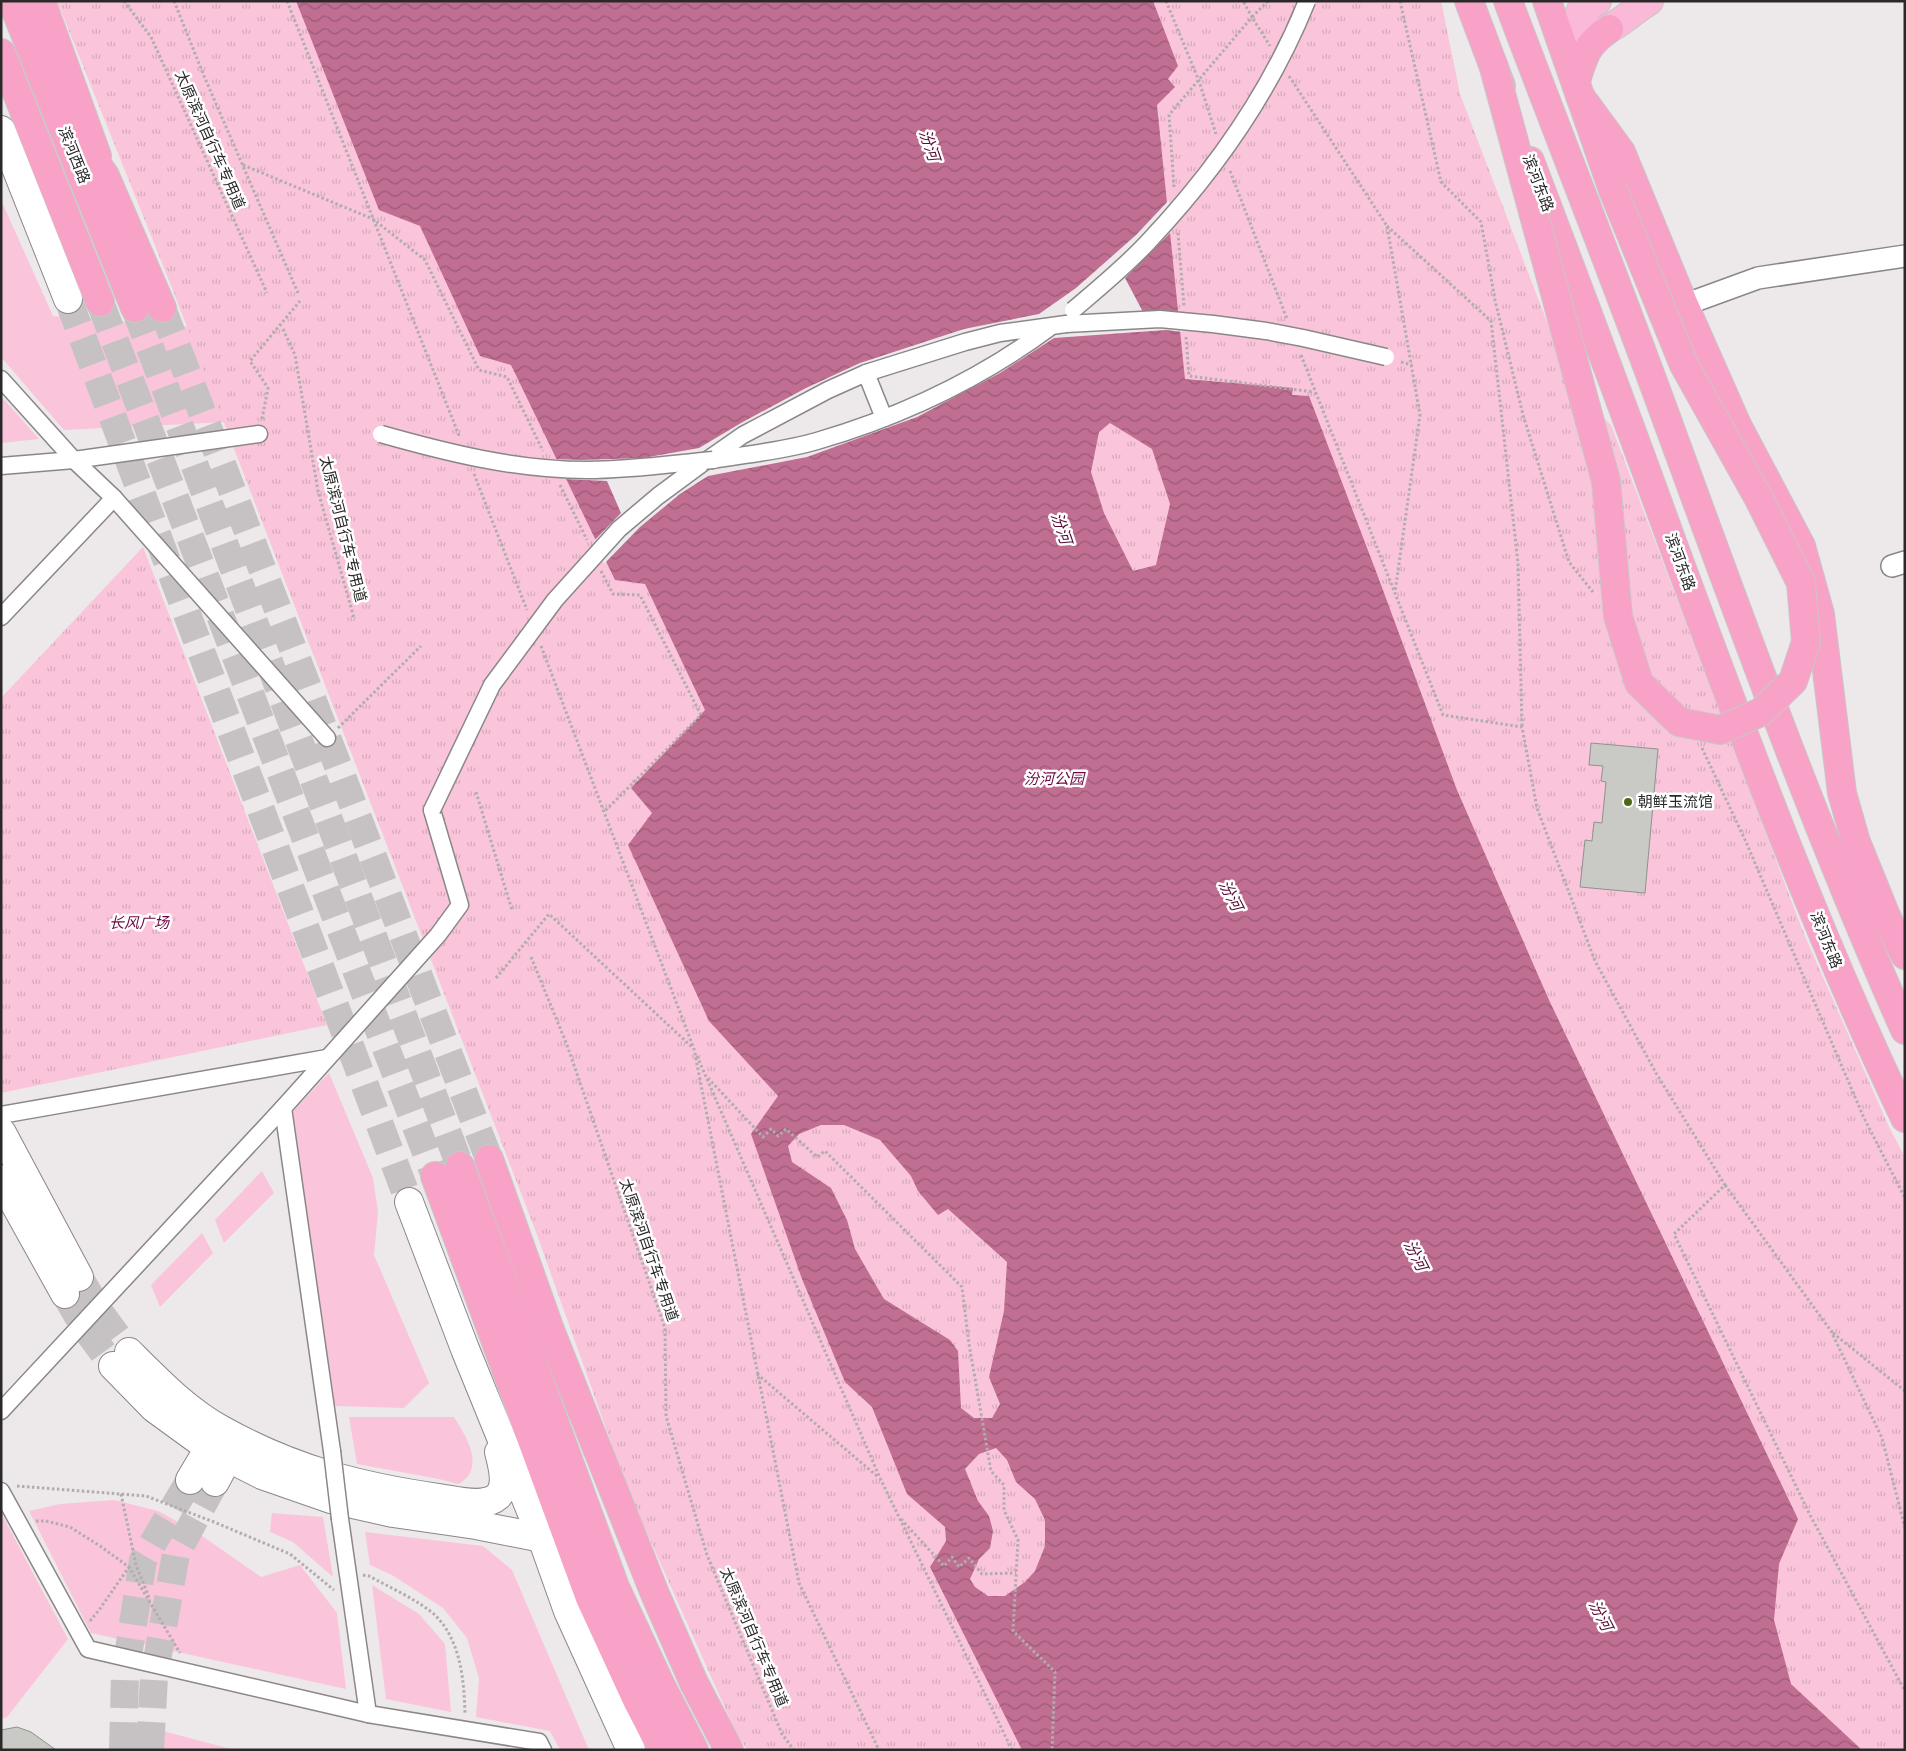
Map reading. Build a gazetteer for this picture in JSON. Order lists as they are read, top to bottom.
{
  "streets": {
    "highway": ["滨河西路", "滨河东路"],
    "path": ["太原滨河自行车专用道"]
  },
  "water": ["汾河"],
  "parks": ["汾河公园", "长风广场"],
  "places": ["朝鲜玉流馆"]
}
